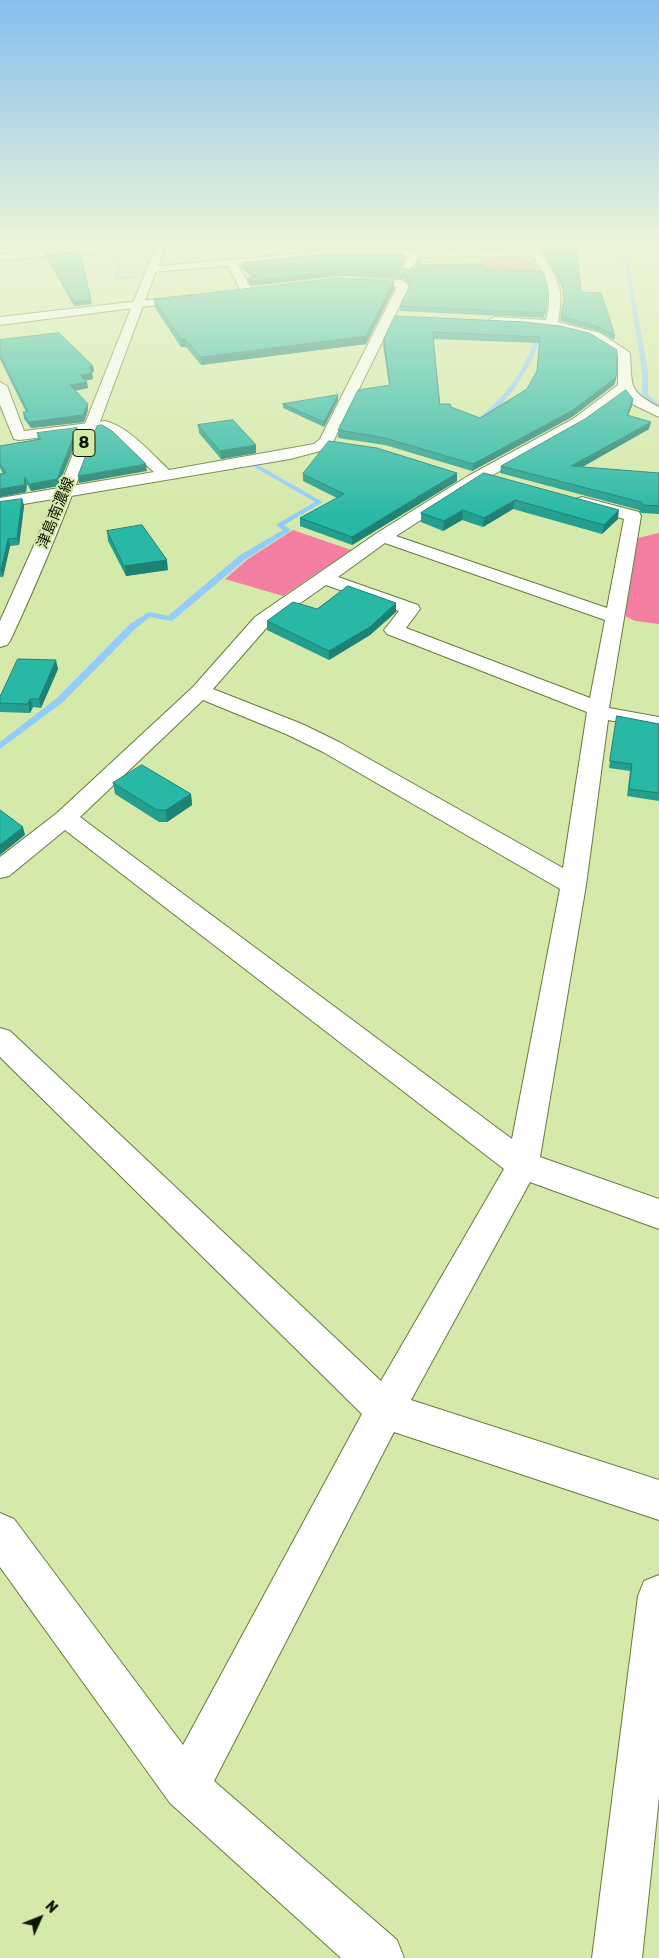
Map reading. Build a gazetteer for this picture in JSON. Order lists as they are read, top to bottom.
{
  "streets": {
    "street": ["8", "津島南濃線"]
  },
  "north": "top right"
}
